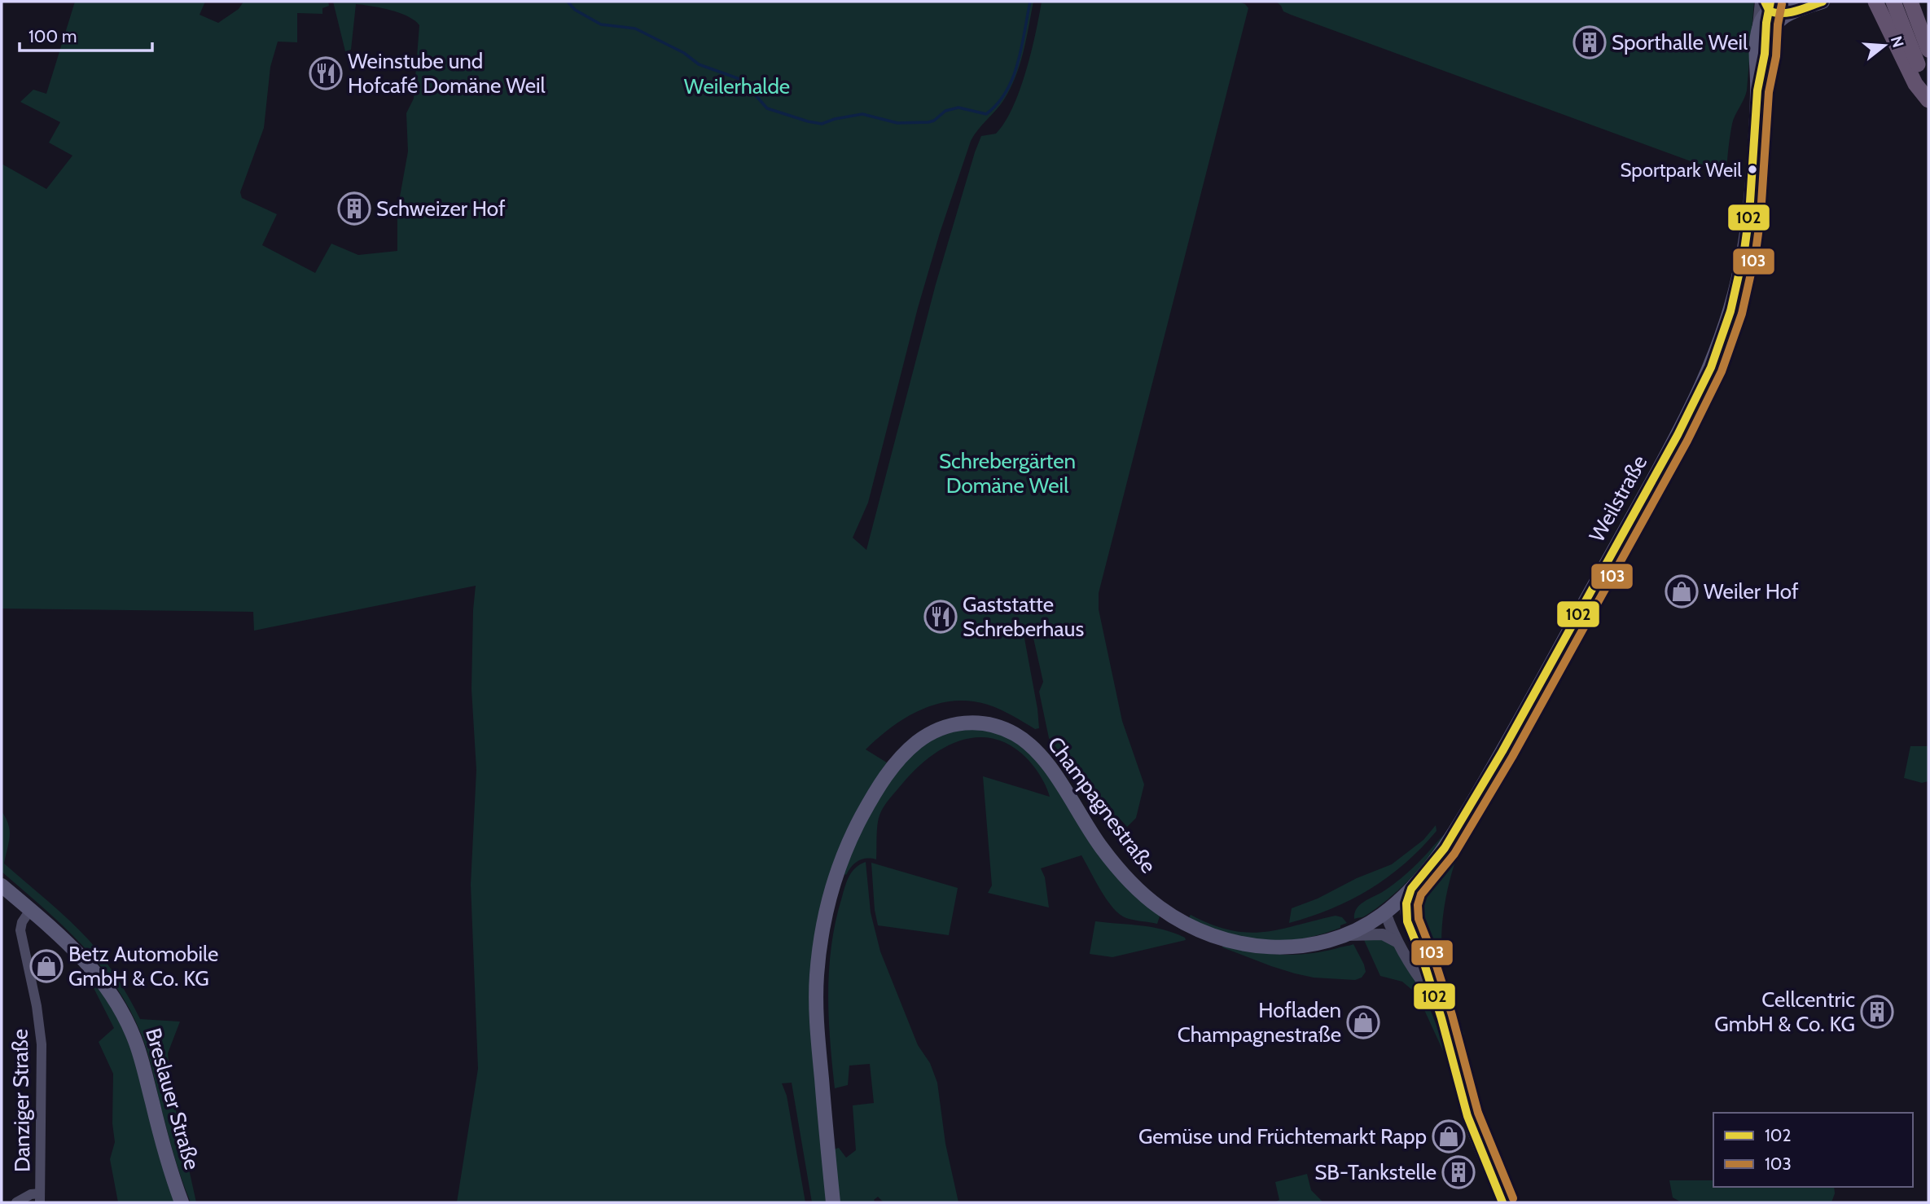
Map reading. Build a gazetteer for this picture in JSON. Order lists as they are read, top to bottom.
{
  "streets": {
    "main road": ["Weilstraße", "Champagnestraße", "Breslauer Straße"],
    "street": ["Danziger Straße"]
  },
  "crossings": [
    ["Weilstraße", "Champagnestraße"],
    ["Breslauer Straße", "Danziger Straße"]
  ],
  "parks": ["Weilerhalde", "Schrebergärten Domäne Weil"],
  "places": {
    "building": [
      "Sporthalle Weil",
      "Schweizer Hof",
      "Cellcentric GmbH & Co. KG",
      "SB-Tankstelle"
    ],
    "restaurant": ["Weinstube und Hofcafé Domäne Weil", "Gaststatte Schreberhaus"],
    "other": ["Sportpark Weil"],
    "shop": [
      "Weiler Hof",
      "Betz Automobile GmbH & Co. KG",
      "Hofladen Champagnestraße",
      "Gemüse und Früchtemarkt Rapp"
    ]
  },
  "lines": ["transit line 102", "transit line 103"],
  "legend": ["102", "103"],
  "scale_bar": "100 m",
  "north": "right"
}
